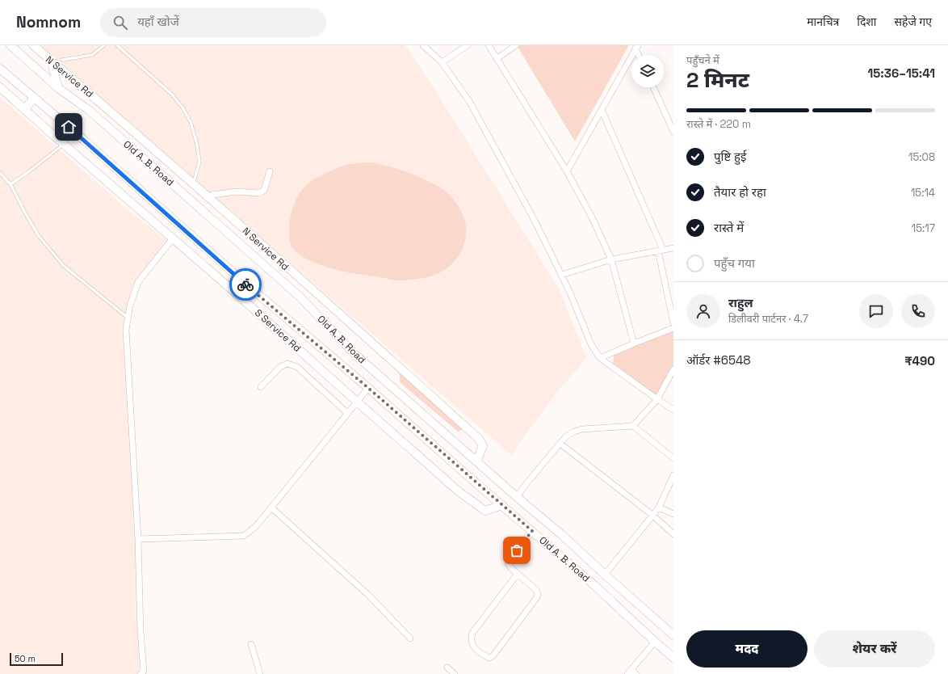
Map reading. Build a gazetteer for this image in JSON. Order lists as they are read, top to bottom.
{
  "streets": {
    "main road": ["N Service Rd", "Old A. B. Road", "S Service Rd"]
  },
  "crossings": [
    ["N Service Rd", "Old A. B. Road"],
    ["Old A. B. Road", "S Service Rd"]
  ],
  "scale_bar": "50 m",
  "page": {
    "header": "Nomnom",
    "search": "यहाँ खोजें",
    "nav": ["मानचित्र", "दिशा", "सहेजे गए"],
    "heading": ["2 मिनट", "पहुँचने में", "15:36–15:41"],
    "panel": [
      "राहुल",
      "डिलीवरी पार्टनर · 4.7",
      "ऑर्डर #6548",
      "₹490"
    ],
    "bar": "रास्ते में · 220 m",
    "list": [
      ["पुष्टि हुई", "15:08"],
      ["तैयार हो रहा", "15:14"],
      ["रास्ते में", "15:17"],
      "पहुँच गया"
    ],
    "buttons": ["मदद", "शेयर करें"],
    "scale": "50 m"
  }
}
